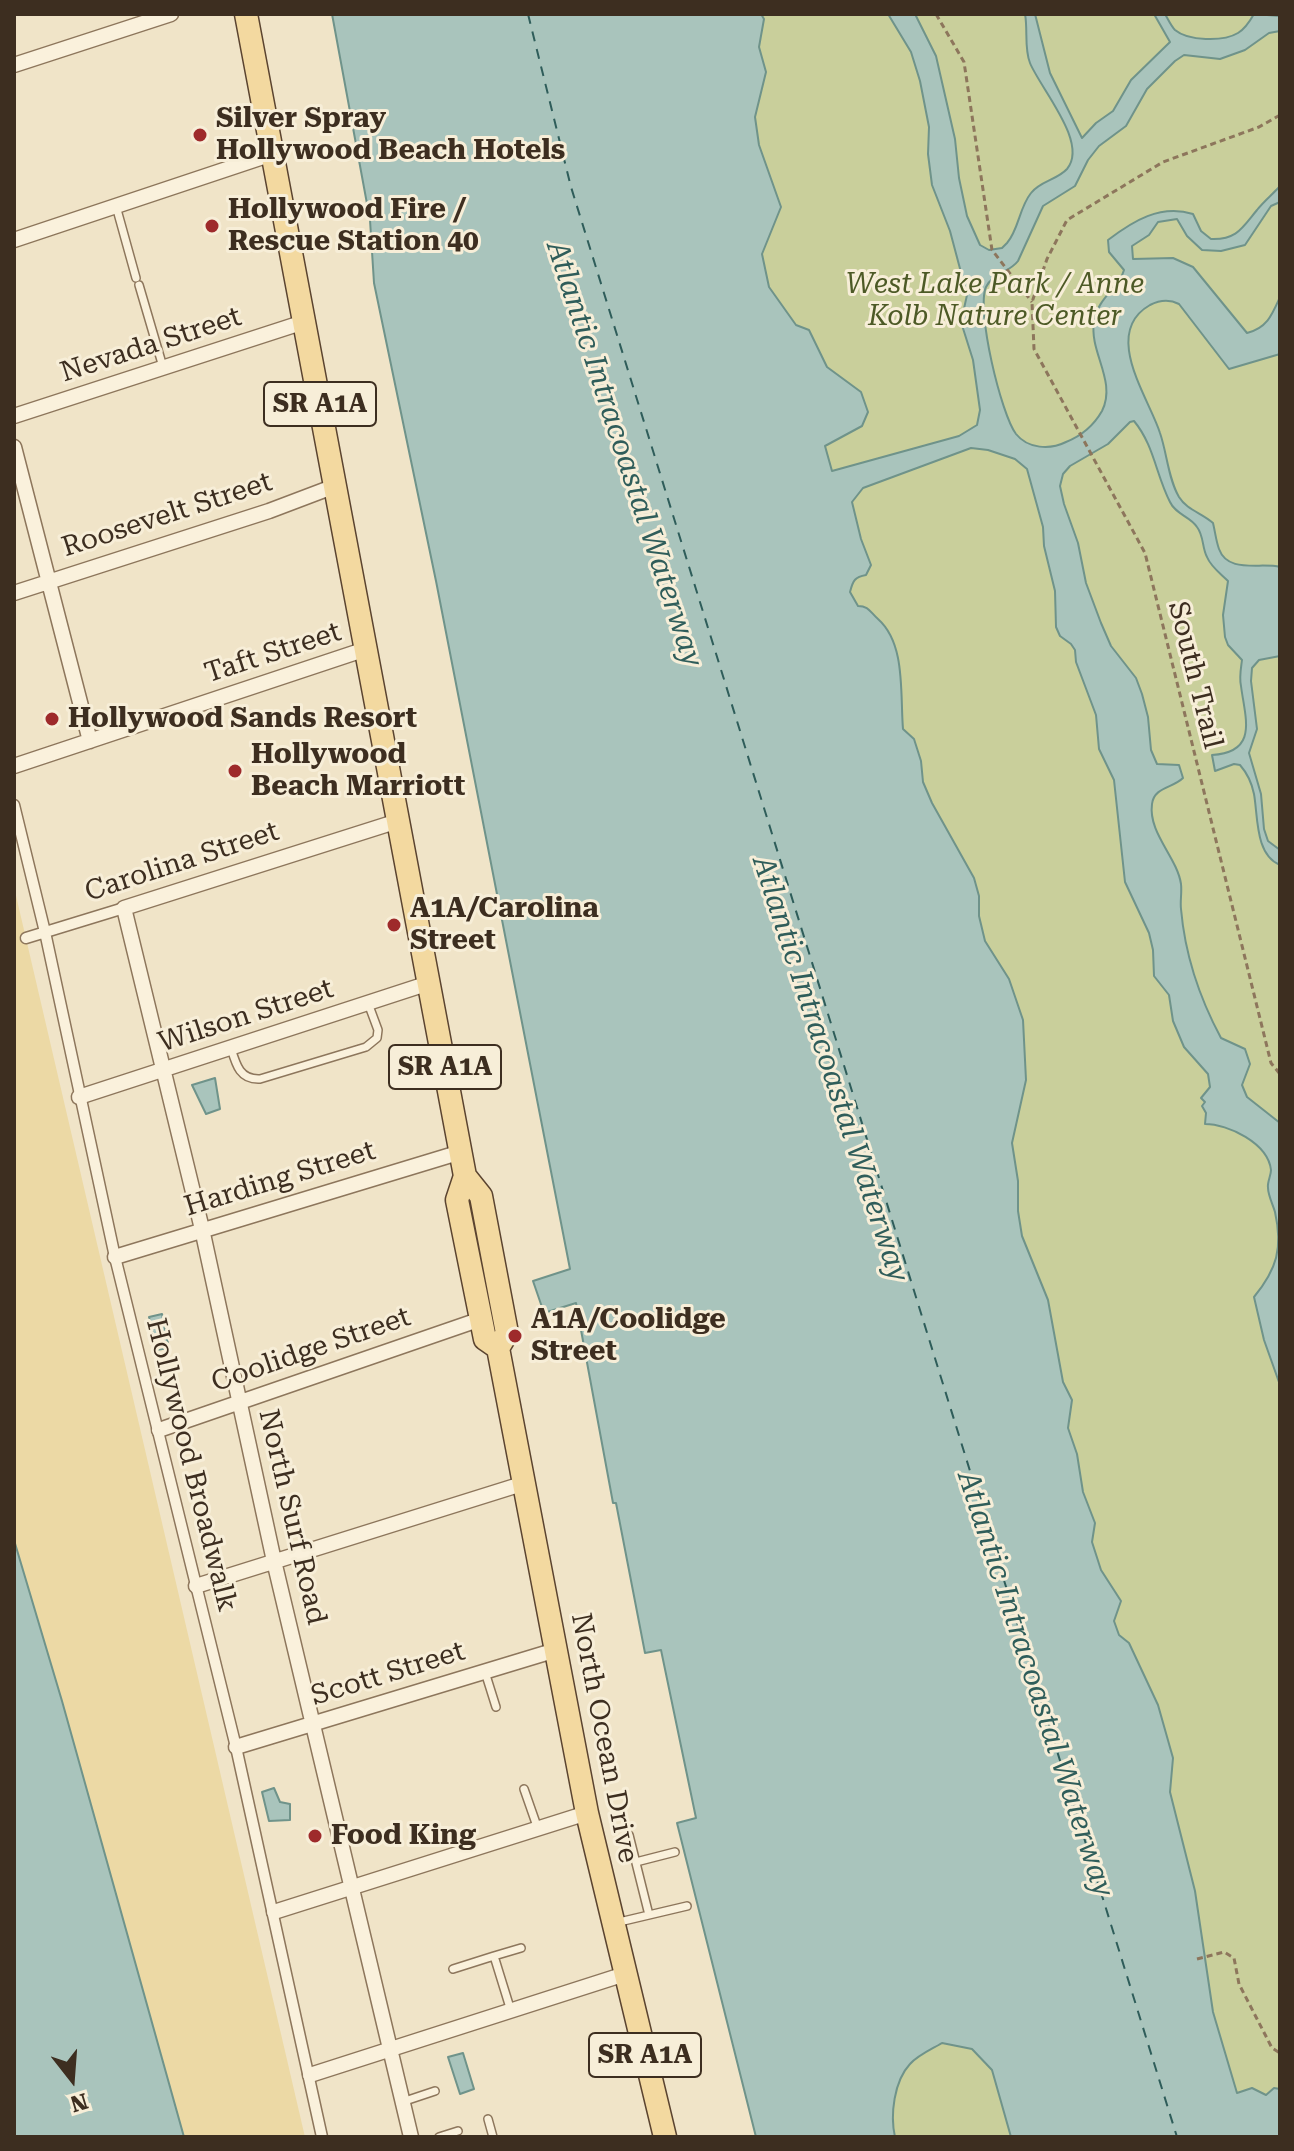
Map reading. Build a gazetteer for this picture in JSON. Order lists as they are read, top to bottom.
{
  "streets": {
    "main road": ["SR A1A", "North Ocean Drive"],
    "street": [
      "Nevada Street",
      "Roosevelt Street",
      "Taft Street",
      "Carolina Street",
      "Wilson Street",
      "Harding Street",
      "Coolidge Street",
      "Hollywood Broadwalk",
      "North Surf Road",
      "Scott Street"
    ],
    "path": ["South Trail"]
  },
  "crossings": [
    ["Nevada Street", "North Ocean Drive"],
    ["Roosevelt Street", "North Ocean Drive"],
    ["Taft Street", "North Ocean Drive"],
    ["Carolina Street", "Hollywood Broadwalk"],
    ["Carolina Street", "North Surf Road"],
    ["Carolina Street", "North Ocean Drive"],
    ["Wilson Street", "Hollywood Broadwalk"],
    ["Wilson Street", "North Surf Road"],
    ["Wilson Street", "North Ocean Drive"],
    ["Harding Street", "Hollywood Broadwalk"],
    ["Harding Street", "North Surf Road"],
    ["Harding Street", "North Ocean Drive"],
    ["Coolidge Street", "Hollywood Broadwalk"],
    ["Coolidge Street", "North Surf Road"],
    ["Coolidge Street", "North Ocean Drive"],
    ["Hollywood Broadwalk", "Scott Street"],
    ["North Surf Road", "Scott Street"],
    ["Scott Street", "North Ocean Drive"]
  ],
  "water": ["Atlantic Intracoastal Waterway"],
  "parks": ["West Lake Park / Anne Kolb Nature Center"],
  "places": [
    "Silver Spray Hollywood Beach Hotels",
    "Hollywood Fire / Rescue Station 40",
    "Hollywood Sands Resort",
    "Hollywood Beach Marriott",
    "A1A/Carolina Street",
    "A1A/Coolidge Street",
    "Food King"
  ],
  "north": "bottom"
}
